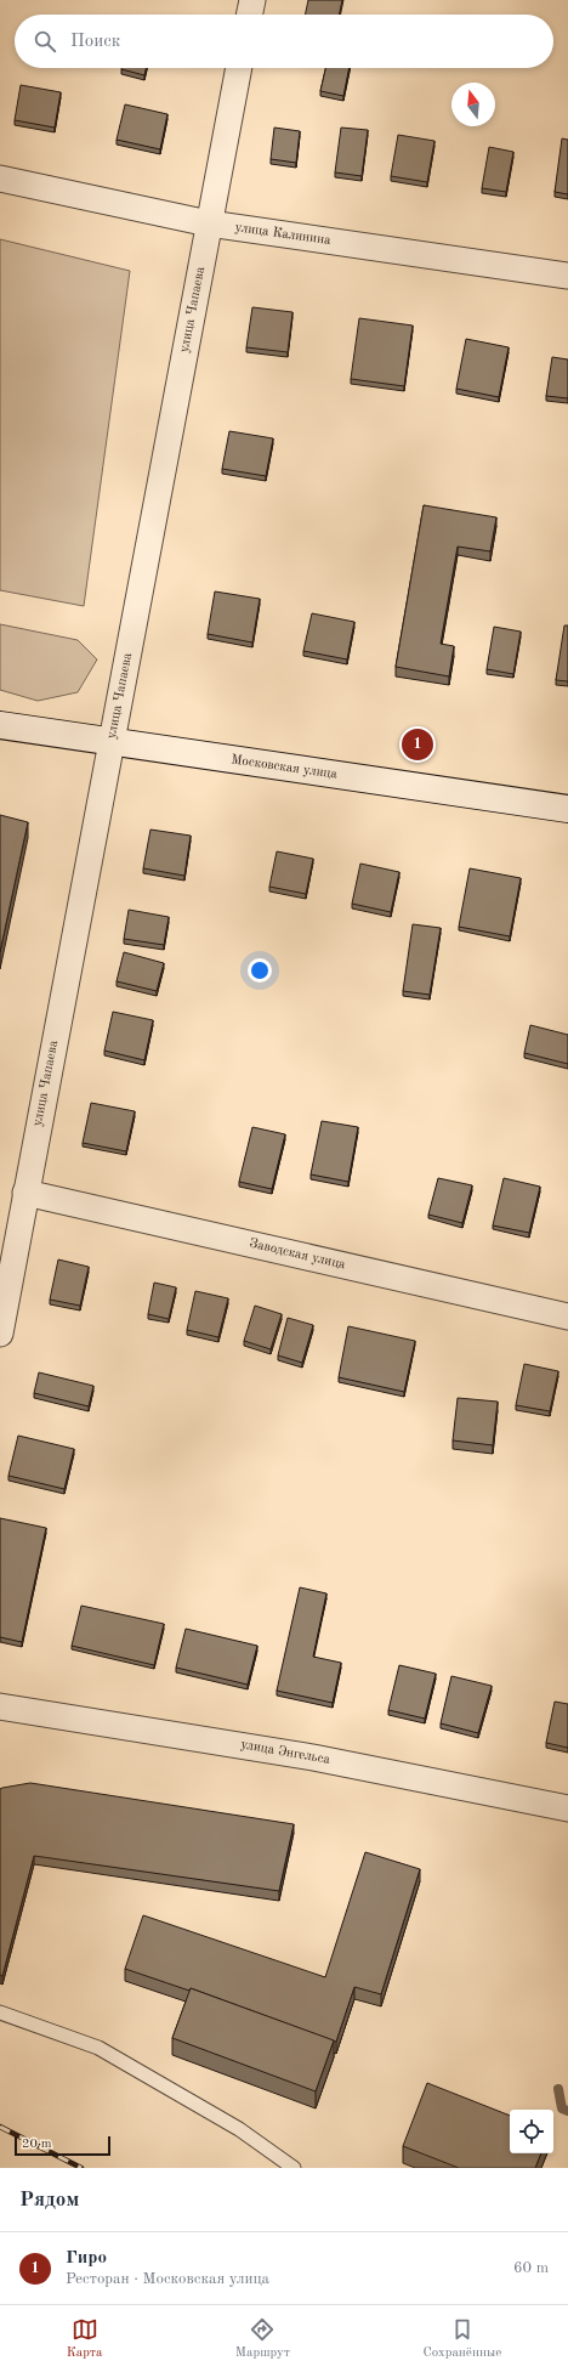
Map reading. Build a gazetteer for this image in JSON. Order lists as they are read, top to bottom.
{
  "streets": {
    "main road": ["Московская улица"],
    "street": [
      "улица Калинина",
      "улица Чапаева",
      "Заводская улица",
      "улица Энгельса"
    ]
  },
  "crossings": [
    ["улица Калинина", "улица Чапаева"],
    ["улица Чапаева", "Московская улица"],
    ["улица Чапаева", "Заводская улица"]
  ],
  "scale_bar": "20 m",
  "north": "top",
  "page": {
    "search": "Поиск",
    "pins": "1",
    "scale": "20 m",
    "heading": "Рядом",
    "list": [
      {
        "mark": "1",
        "name": "Гиро",
        "note": "Ресторан · Московская улица",
        "value": "60 m"
      }
    ],
    "nav": ["Карта", "Маршрут", "Сохранённые"]
  }
}
